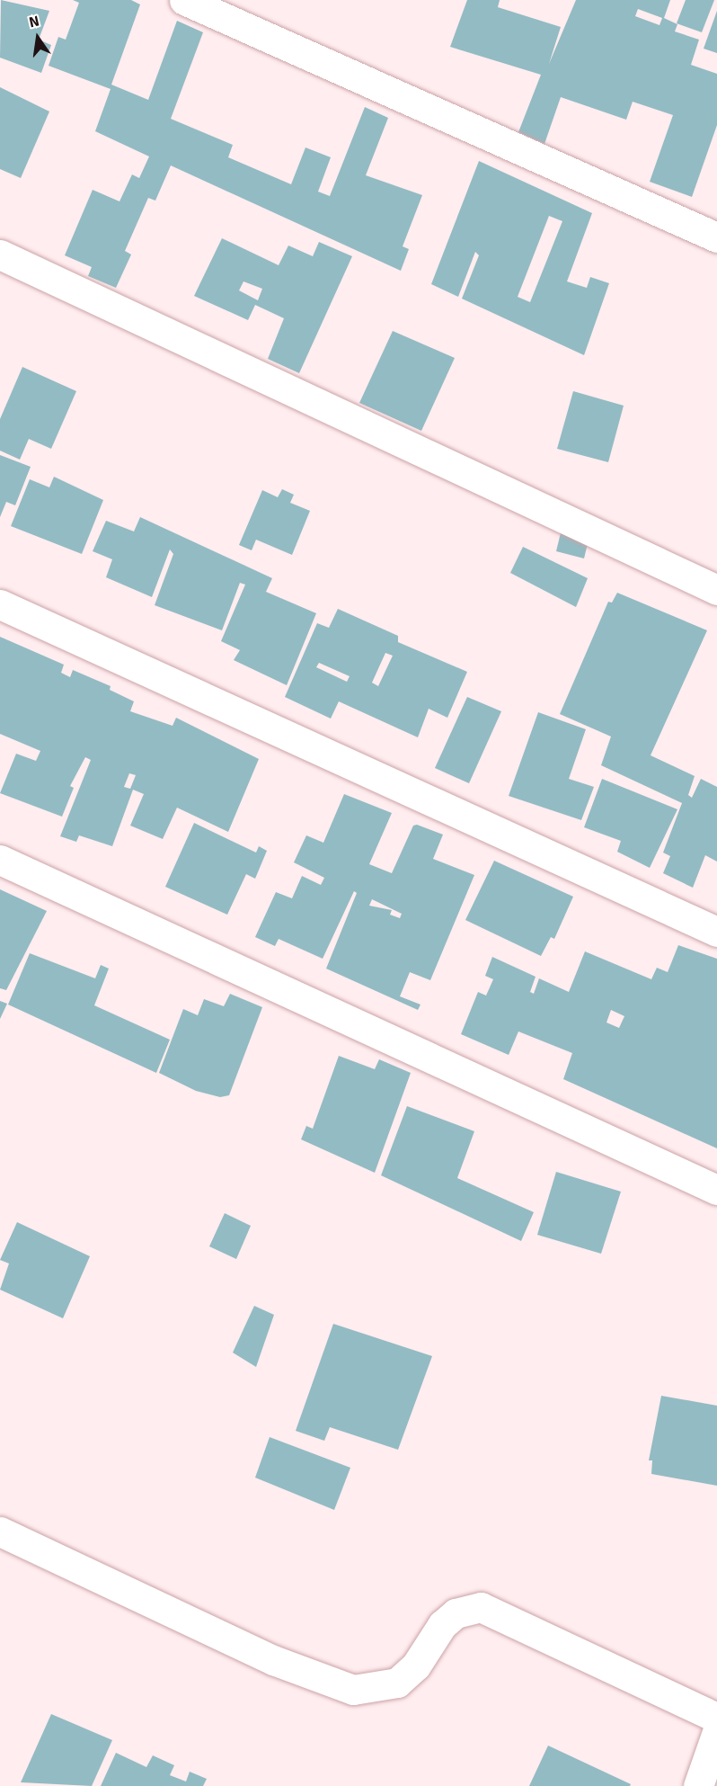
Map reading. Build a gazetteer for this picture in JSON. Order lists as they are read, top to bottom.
{
  "north": "top"
}
